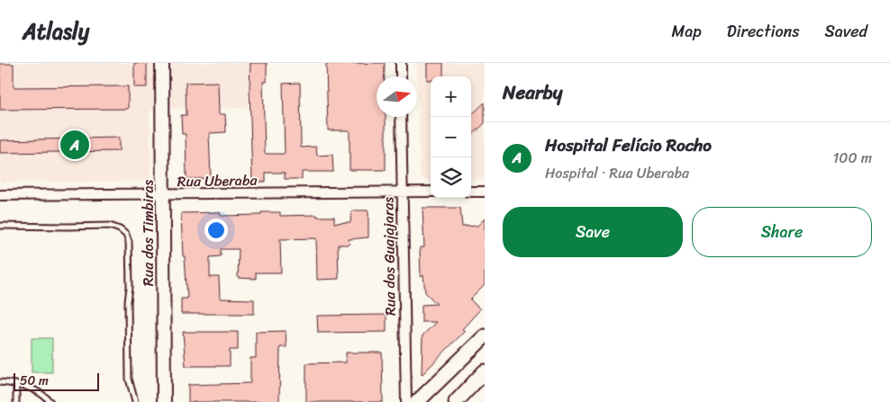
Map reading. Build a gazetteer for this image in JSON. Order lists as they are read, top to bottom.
{
  "streets": {
    "street": ["Rua Uberaba", "Rua dos Timbiras", "Rua dos Guajajaras"]
  },
  "crossings": [
    ["Rua Uberaba", "Rua dos Timbiras"],
    ["Rua Uberaba", "Rua dos Guajajaras"]
  ],
  "scale_bar": "50 m",
  "north": "right",
  "page": {
    "header": "Atlasly",
    "nav": ["Map", "Directions", "Saved"],
    "heading": "Nearby",
    "map_buttons": ["+", "−"],
    "list": [
      {
        "mark": "A",
        "name": "Hospital Felício Rocho",
        "note": "Hospital · Rua Uberaba",
        "value": "100 m"
      }
    ],
    "pins": "A",
    "buttons": ["Save", "Share"],
    "scale": "50 m"
  }
}
